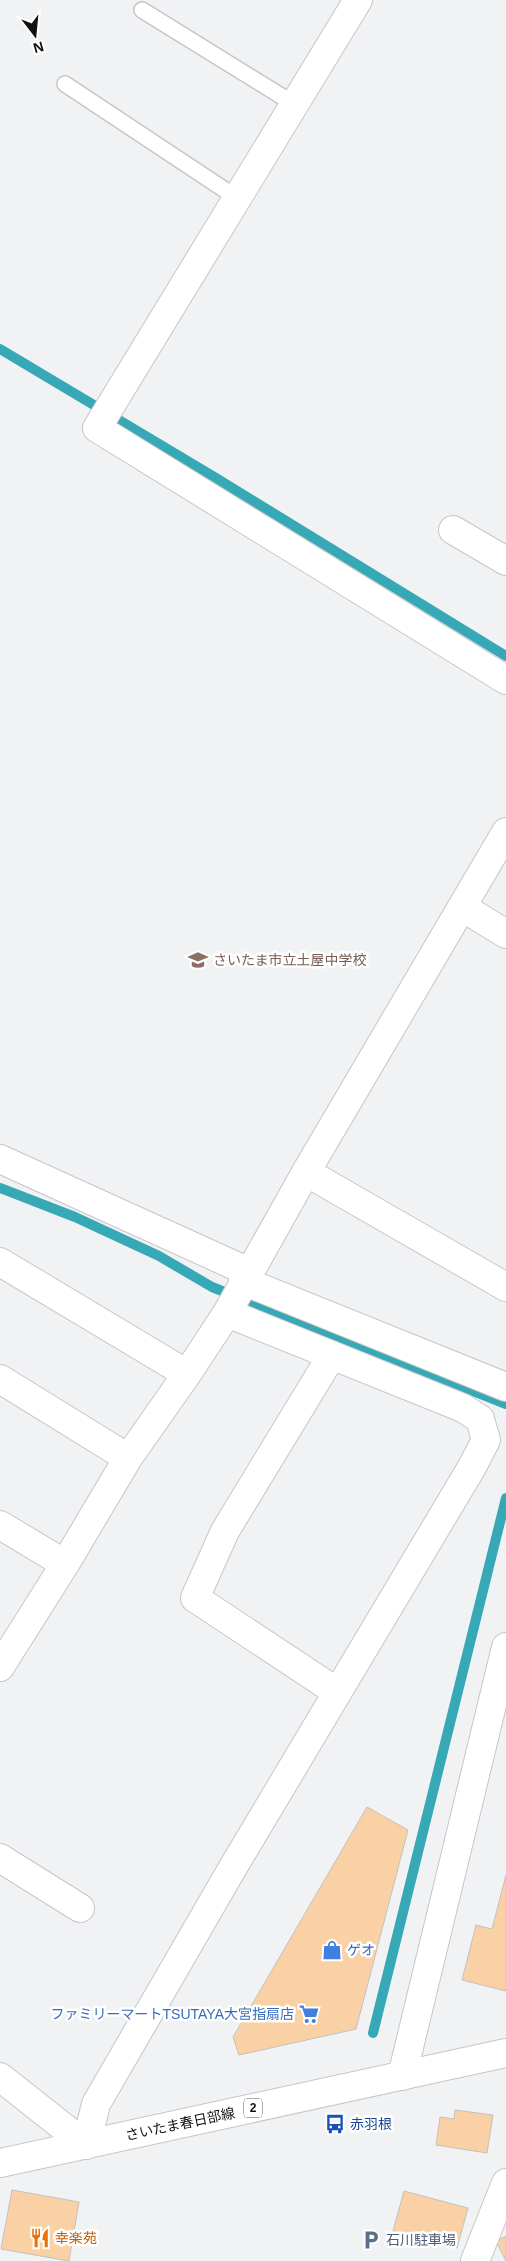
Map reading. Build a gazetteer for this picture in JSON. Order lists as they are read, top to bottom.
{
  "streets": {
    "street": ["2", "さいたま春日部線"]
  },
  "places": {
    "school or university": ["さいたま市立土屋中学校"],
    "shop": ["ゲオ"],
    "supermarket": ["ファミリーマートTSUTAYA大宮指扇店"],
    "bus stop": ["赤羽根"],
    "restaurant": ["幸楽苑"],
    "parking": ["石川駐車場"]
  },
  "north": "bottom"
}
